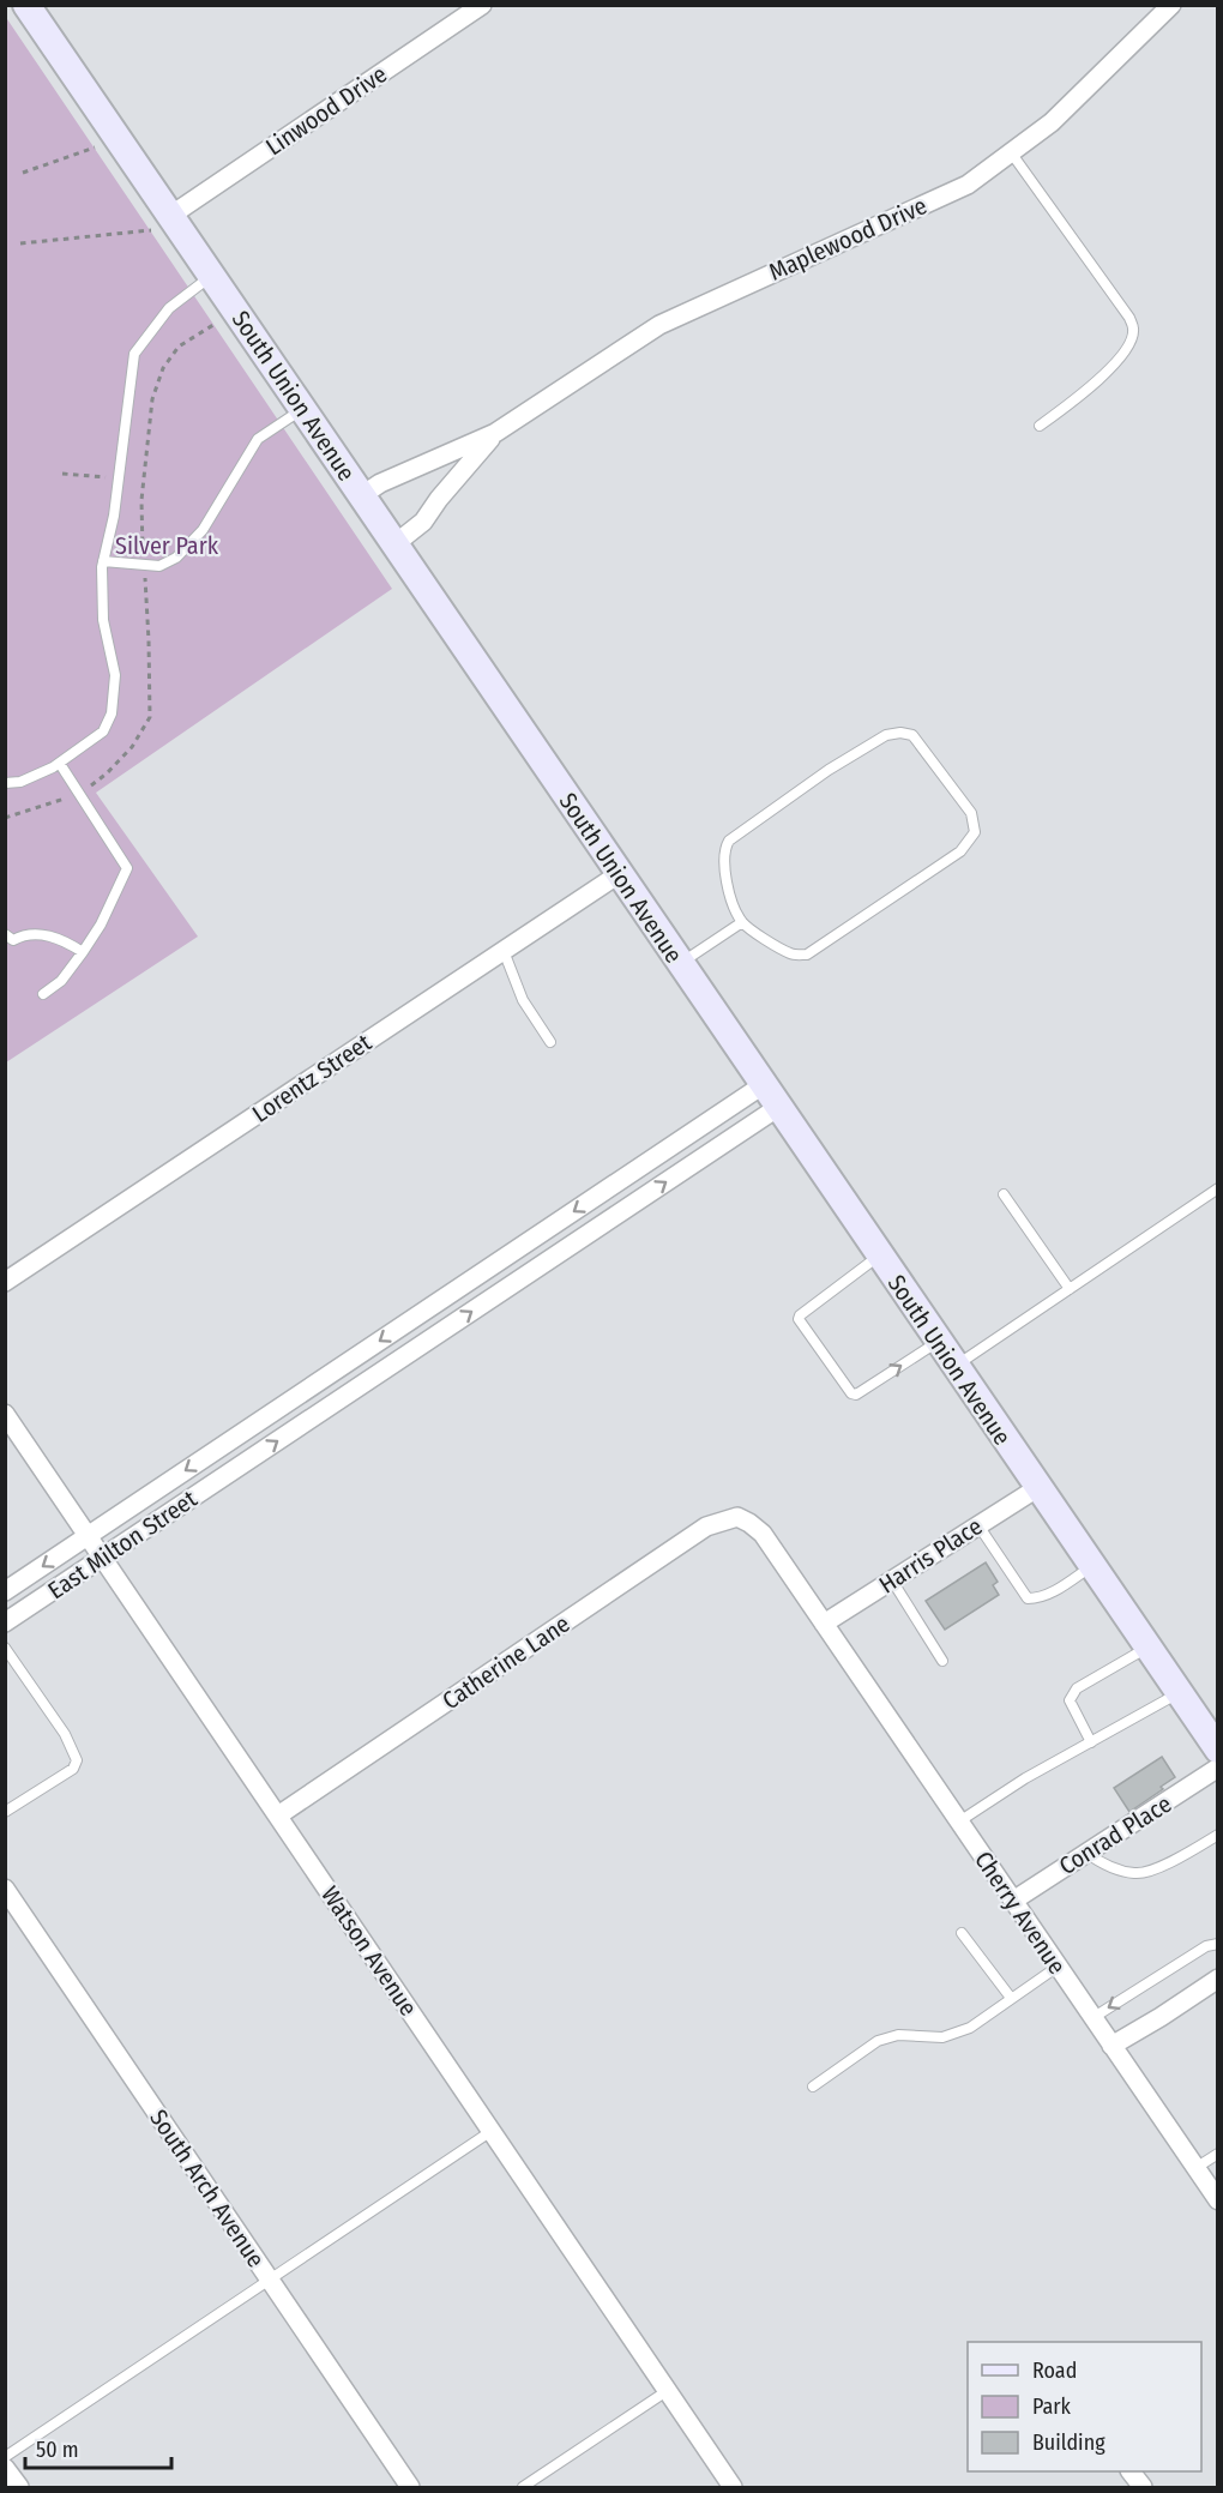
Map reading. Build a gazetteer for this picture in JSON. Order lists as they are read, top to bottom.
{
  "streets": {
    "main road": ["South Union Avenue"],
    "street": [
      "Linwood Drive",
      "Maplewood Drive",
      "Lorentz Street",
      "East Milton Street",
      "Harris Place",
      "Catherine Lane",
      "Conrad Place",
      "Cherry Avenue",
      "Watson Avenue",
      "South Arch Avenue"
    ]
  },
  "crossings": [
    ["Linwood Drive", "South Union Avenue"],
    ["Maplewood Drive", "South Union Avenue"],
    ["South Union Avenue", "Lorentz Street"],
    ["South Union Avenue", "East Milton Street"],
    ["South Union Avenue", "Harris Place"],
    ["East Milton Street", "Watson Avenue"],
    ["Harris Place", "Cherry Avenue"],
    ["Catherine Lane", "Cherry Avenue"],
    ["Catherine Lane", "Watson Avenue"],
    ["Conrad Place", "Cherry Avenue"]
  ],
  "parks": ["Silver Park"],
  "legend": ["Road", "Park", "Building"],
  "scale_bar": "50 m"
}
